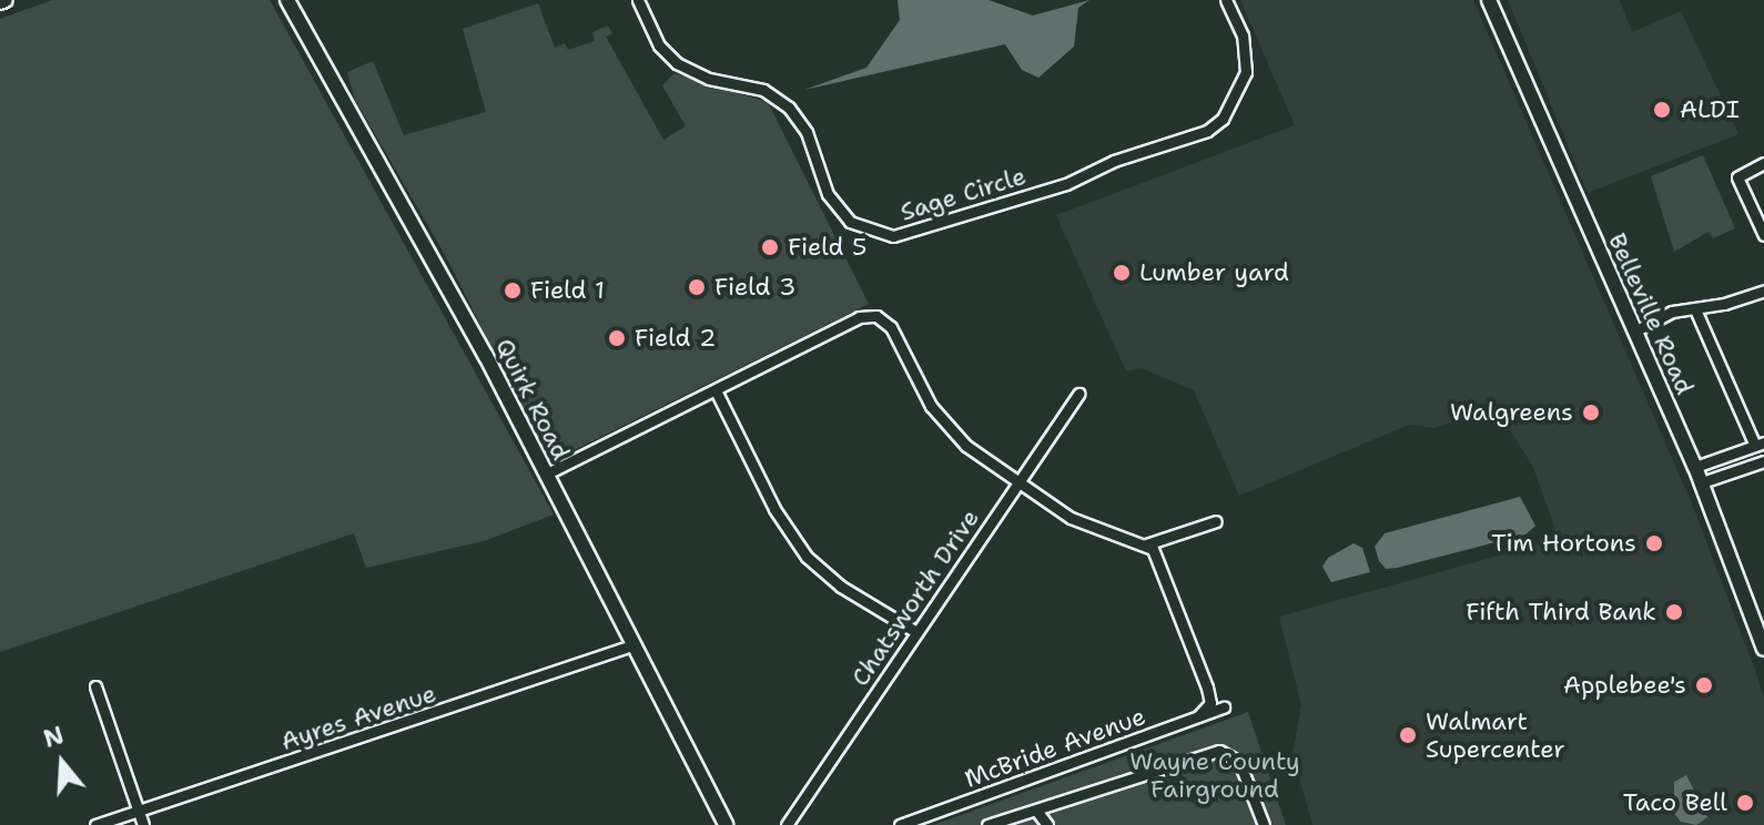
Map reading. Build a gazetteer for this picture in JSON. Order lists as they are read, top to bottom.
{
  "streets": {
    "street": [
      "Sage Circle",
      "Belleville Road",
      "Quirk Road",
      "Chatsworth Drive",
      "Ayres Avenue",
      "McBride Avenue"
    ]
  },
  "crossings": [
    ["Quirk Road", "Ayres Avenue"]
  ],
  "parks": ["Wayne County Fairground"],
  "places": [
    "ALDI",
    "Field 5",
    "Lumber yard",
    "Field 3",
    "Field 1",
    "Field 2",
    "Walgreens",
    "Tim Hortons",
    "Fifth Third Bank",
    "Applebee's",
    "Walmart Supercenter",
    "Taco Bell"
  ],
  "north": "top"
}
